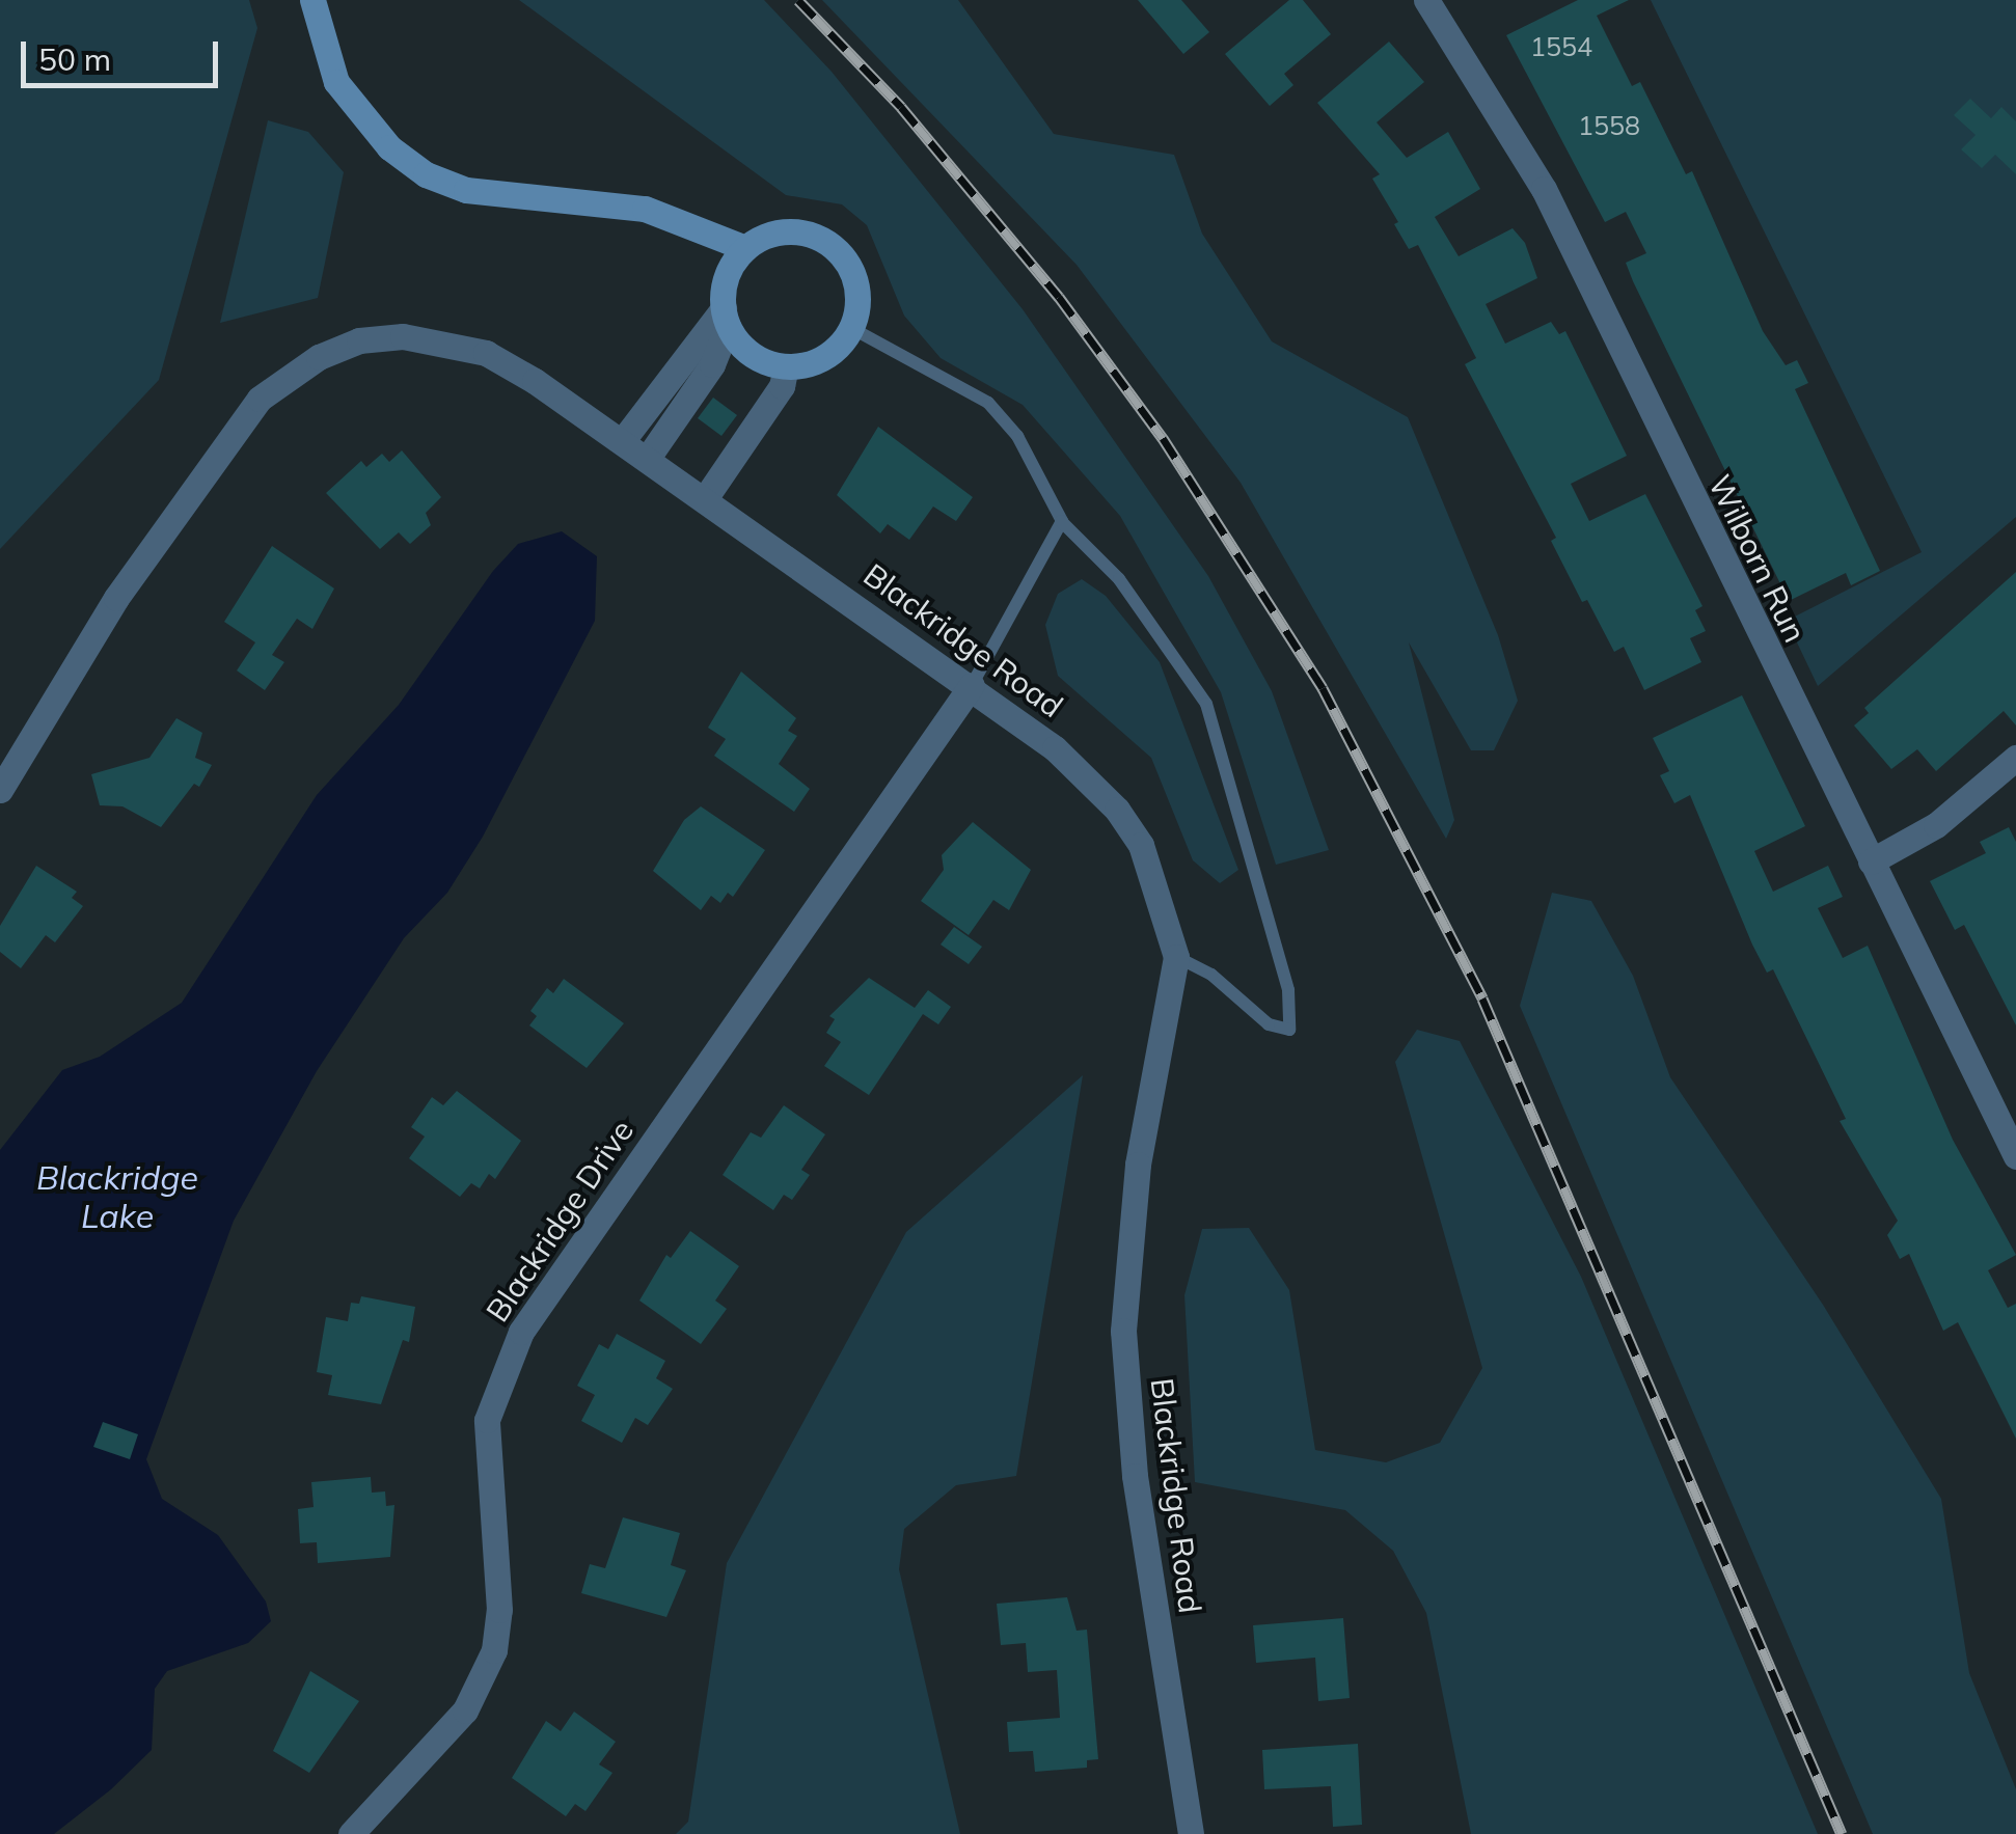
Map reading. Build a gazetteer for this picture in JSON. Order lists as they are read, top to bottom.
{
  "streets": {
    "street": ["Wilborn Run", "Blackridge Road", "Blackridge Drive"]
  },
  "crossings": [
    ["Blackridge Road", "Blackridge Drive"]
  ],
  "water": ["Blackridge Lake"],
  "house_numbers": ["1554", "1558"],
  "scale_bar": "50 m"
}
